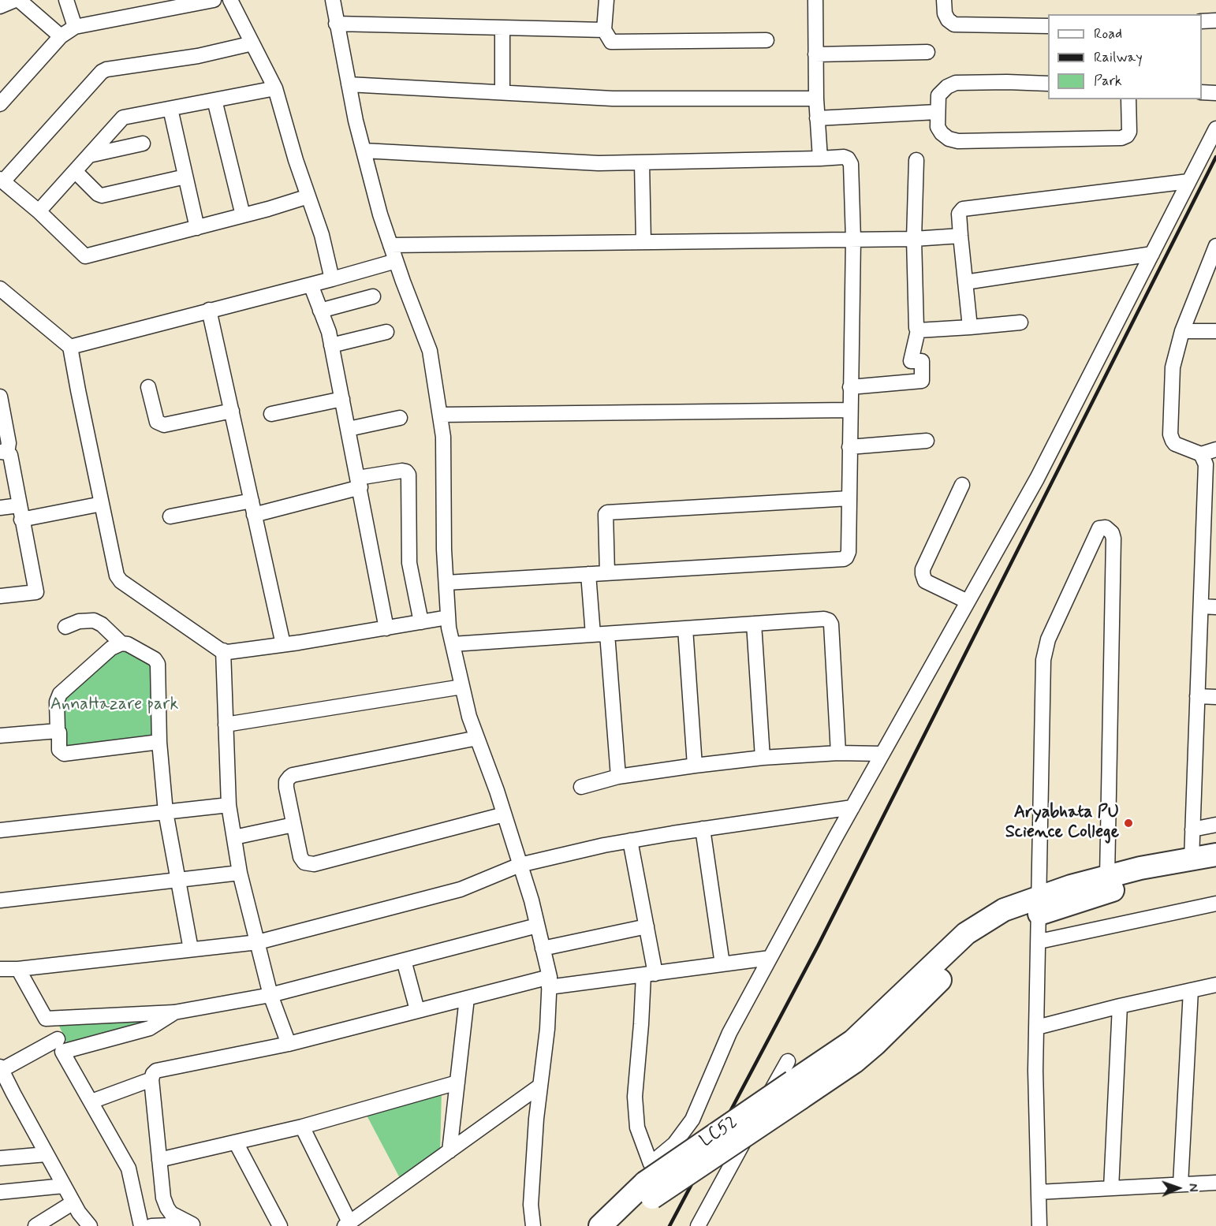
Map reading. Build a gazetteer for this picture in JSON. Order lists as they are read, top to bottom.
{
  "streets": {
    "main road": ["LC52"]
  },
  "parks": ["AnnaHazare park"],
  "places": ["Aryabhata PU Science College"],
  "legend": ["Road", "Railway", "Park"],
  "north": "right"
}
